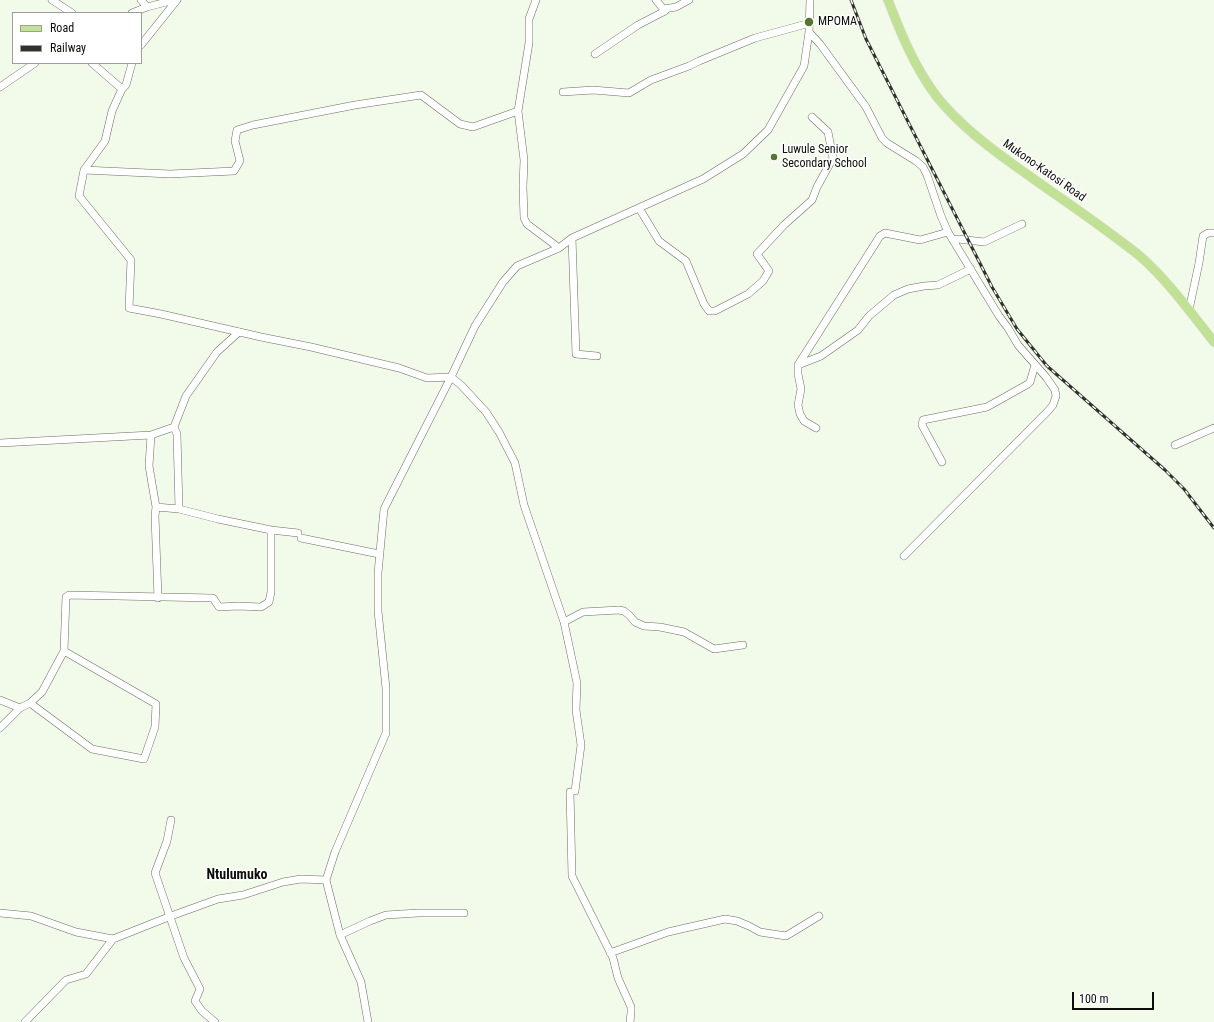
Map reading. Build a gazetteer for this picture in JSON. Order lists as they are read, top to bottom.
{
  "streets": {
    "main road": ["Mukono-Katosi Road"]
  },
  "districts": ["Ntulumuko"],
  "places": ["MPOMA", "Luwule Senior Secondary School"],
  "legend": ["Road", "Railway"],
  "scale_bar": "100 m"
}
